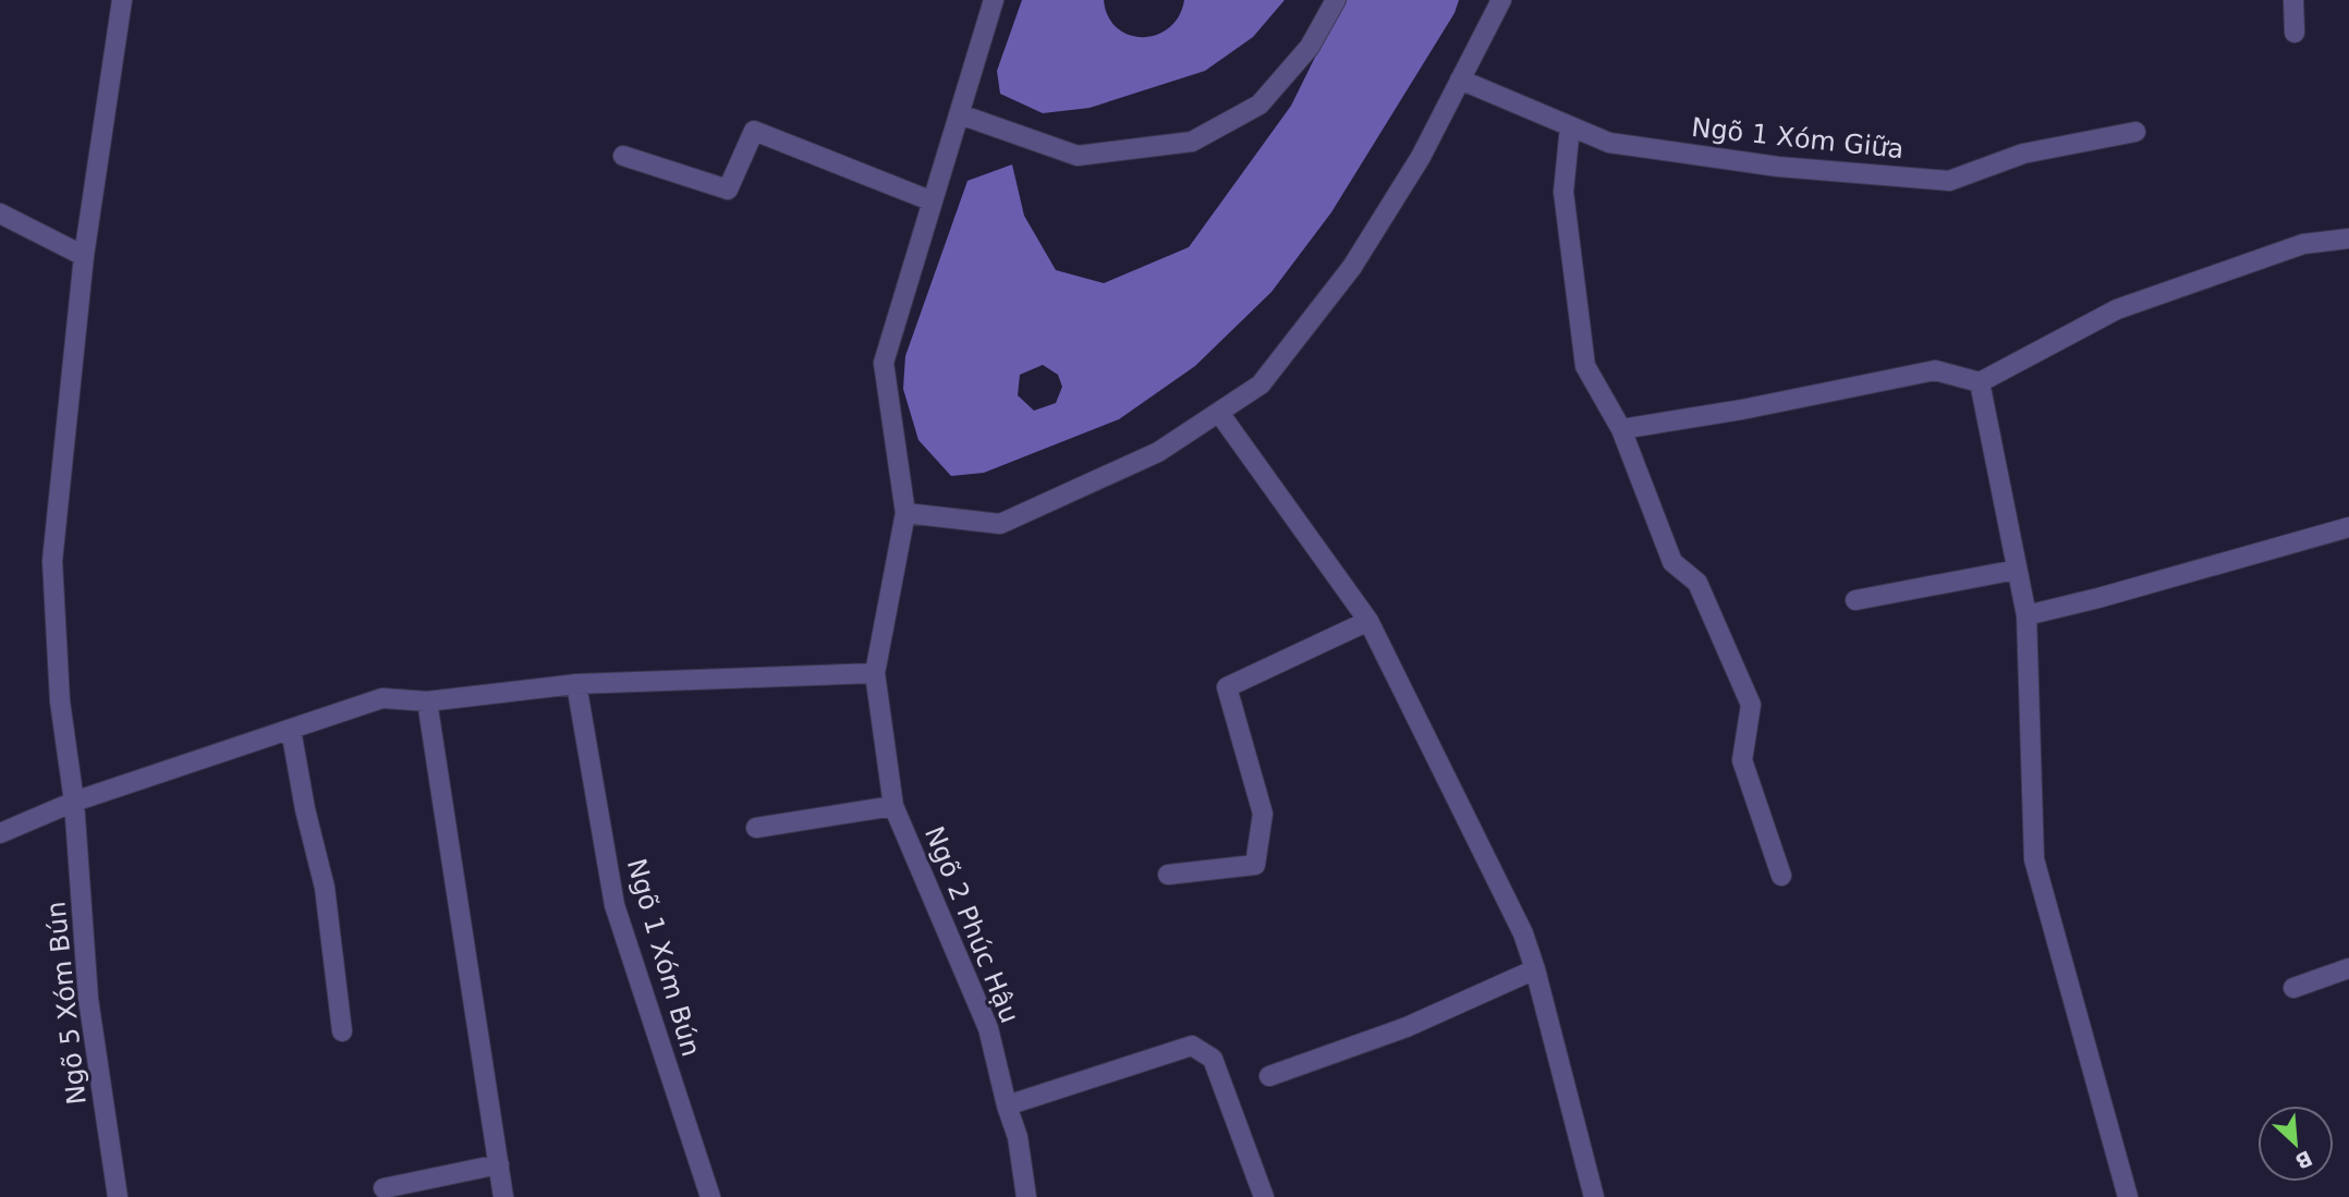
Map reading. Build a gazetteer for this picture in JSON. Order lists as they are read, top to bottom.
{
  "streets": {
    "street": [
      "Ngõ 1 Xóm Giữa",
      "Ngõ 2 Phúc Hậu",
      "Ngõ 1 Xóm Bún",
      "Ngõ 5 Xóm Bún"
    ]
  },
  "north": "bottom right"
}
